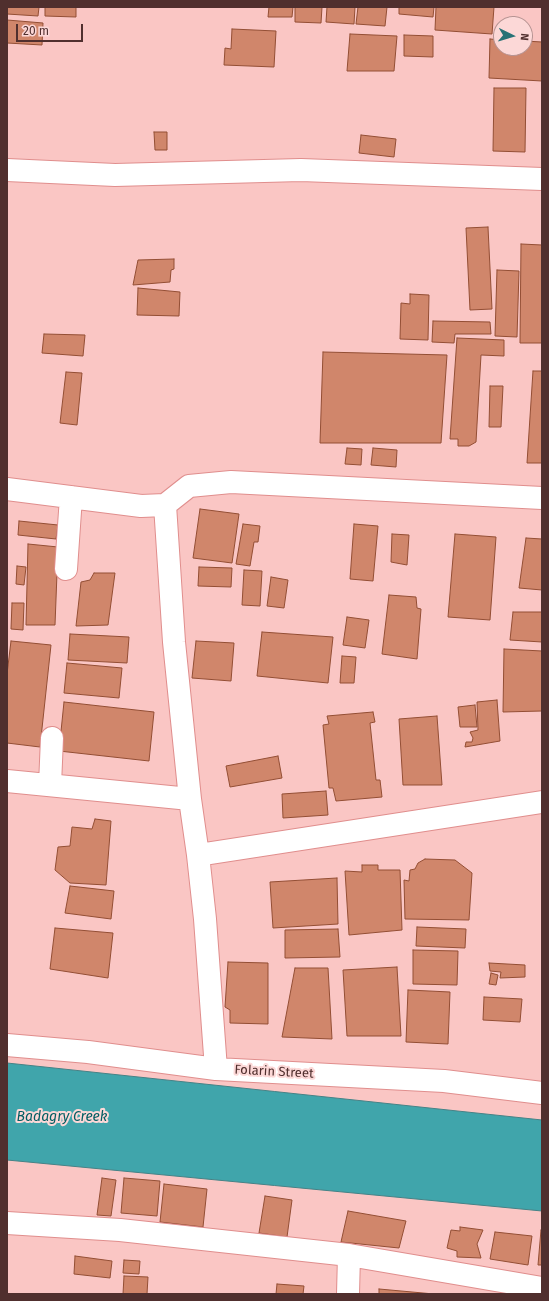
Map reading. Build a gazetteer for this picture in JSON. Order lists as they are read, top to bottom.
{
  "streets": {
    "street": ["Folarin Street"]
  },
  "water": ["Badagry Creek"],
  "scale_bar": "20 m",
  "north": "right"
}
